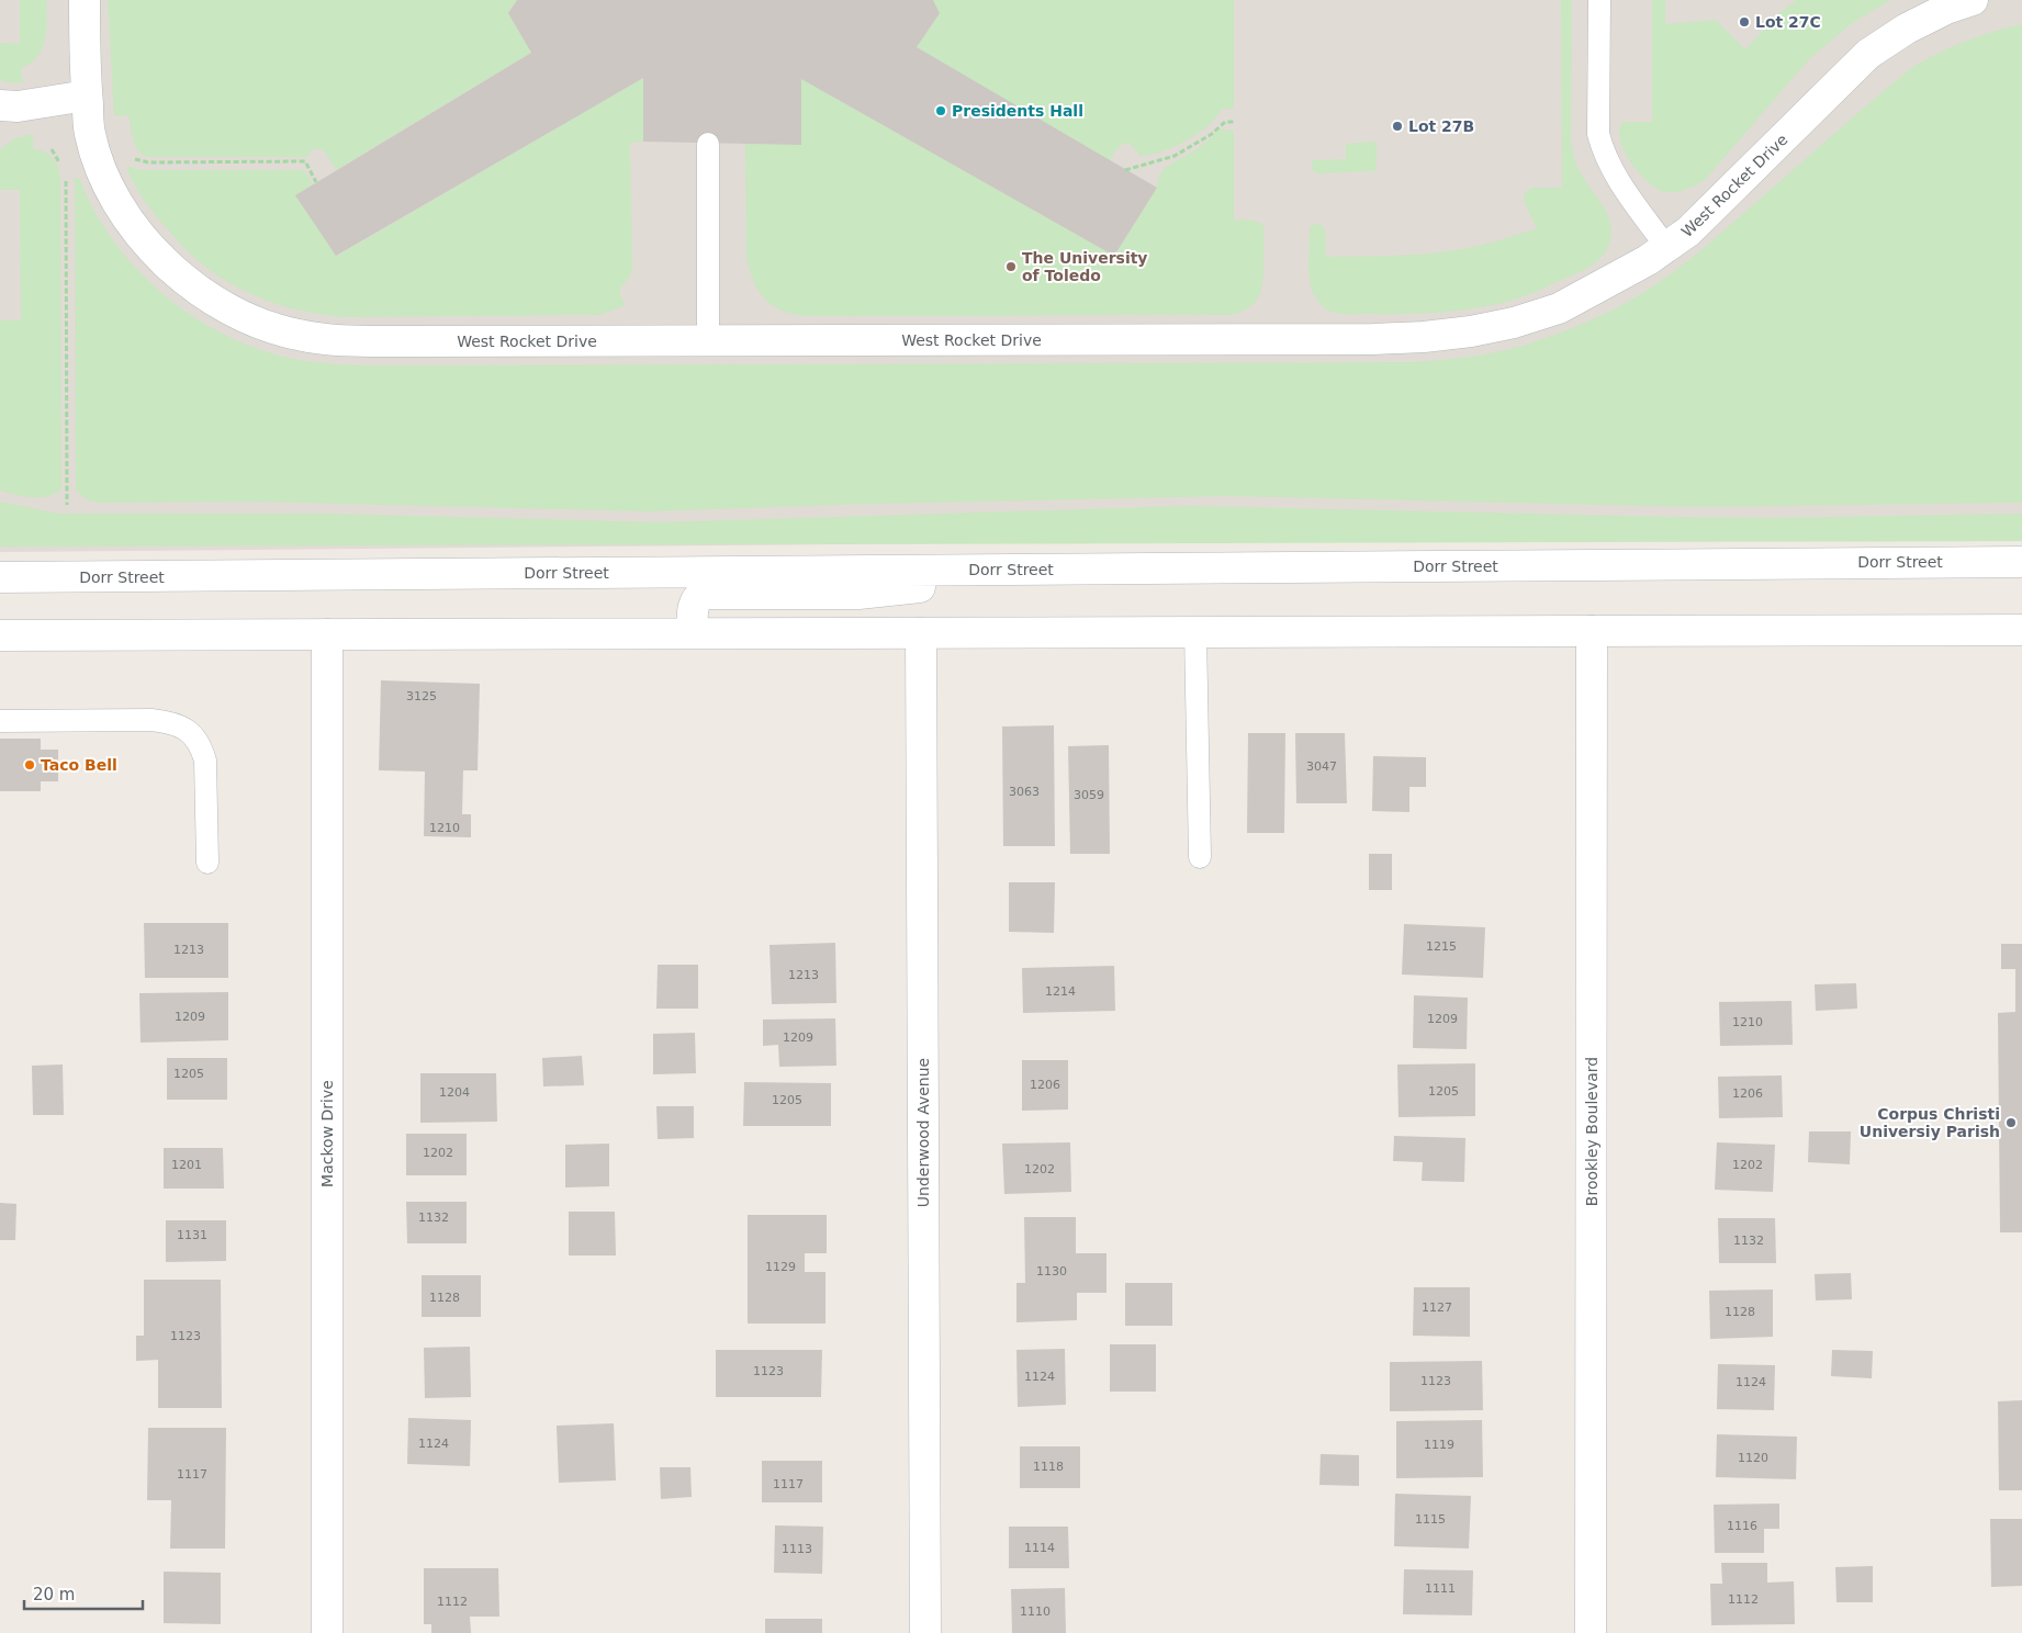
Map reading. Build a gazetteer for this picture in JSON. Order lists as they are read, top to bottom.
{
  "streets": {
    "street": [
      "West Rocket Drive",
      "Dorr Street",
      "Brookley Boulevard",
      "Underwood Avenue",
      "Mackow Drive"
    ]
  },
  "places": [
    "Lot 27C",
    "Presidents Hall",
    "Lot 27B",
    "The University of Toledo",
    "Taco Bell",
    "Corpus Christi Universiy Parish"
  ],
  "house_numbers": [
    "3125",
    "3047",
    "3063",
    "3059",
    "1210",
    "1215",
    "1213",
    "1213",
    "1214",
    "1209",
    "1209",
    "1210",
    "1209",
    "1205",
    "1206",
    "1205",
    "1204",
    "1206",
    "1205",
    "1202",
    "1201",
    "1202",
    "1202",
    "1132",
    "1131",
    "1132",
    "1129",
    "1130",
    "1128",
    "1127",
    "1128",
    "1123",
    "1123",
    "1124",
    "1123",
    "1124",
    "1124",
    "1119",
    "1120",
    "1118",
    "1117",
    "1117",
    "1115",
    "1116",
    "1114",
    "1113",
    "1111",
    "1112",
    "1112",
    "1110"
  ],
  "scale_bar": "20 m"
}
